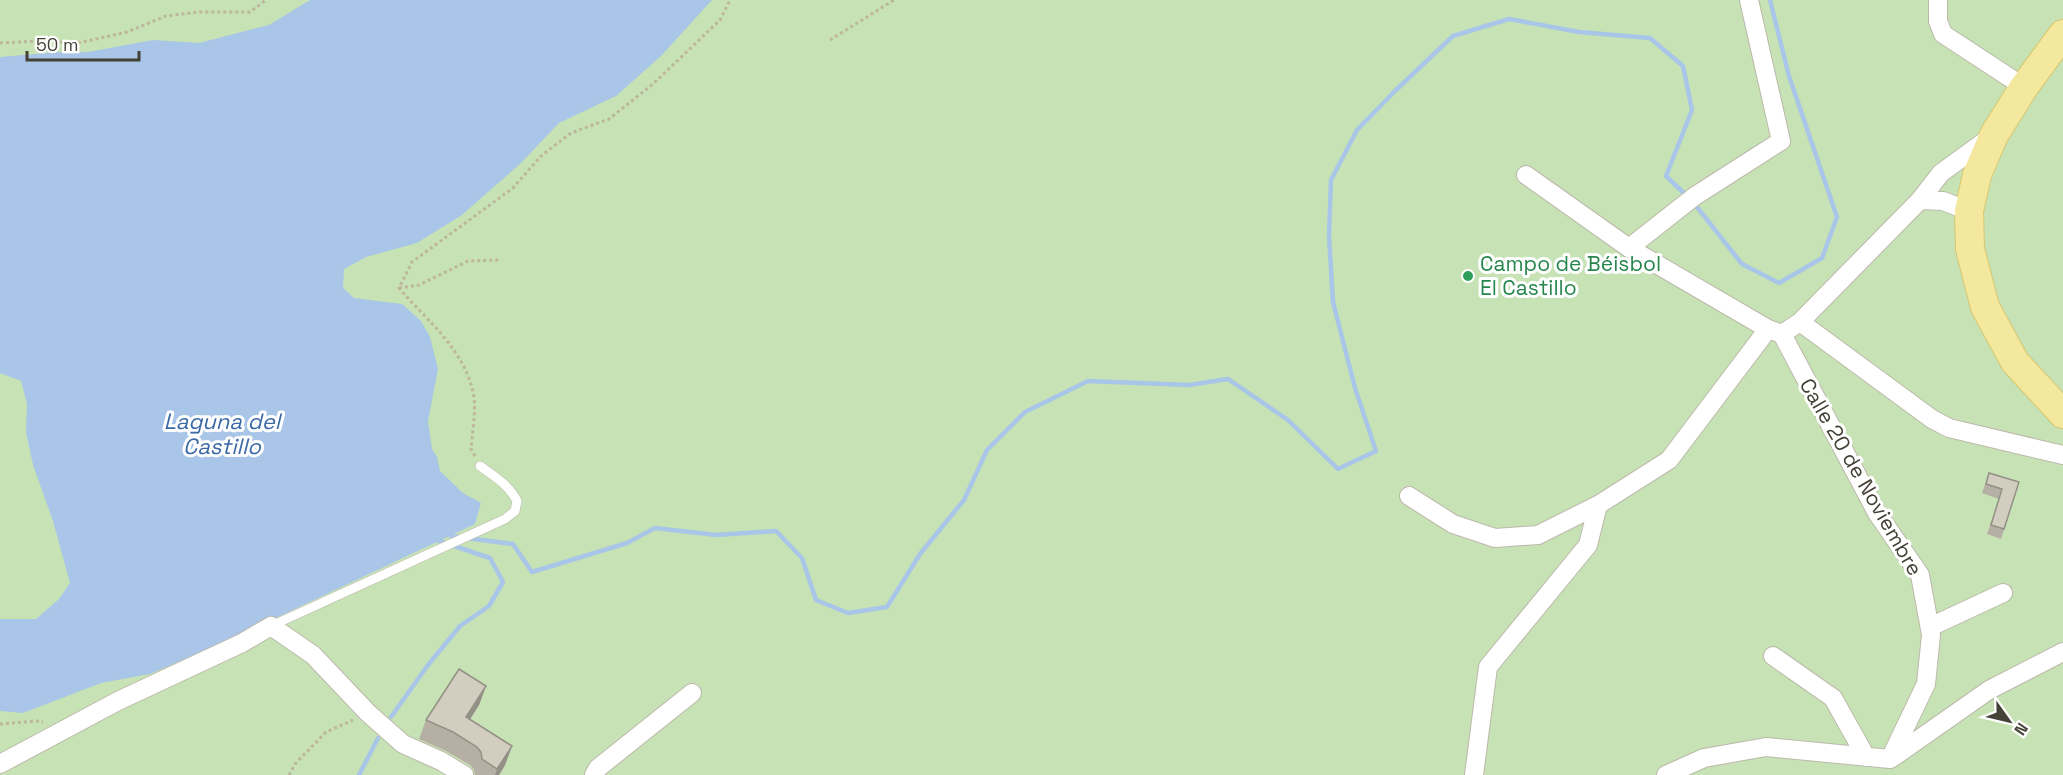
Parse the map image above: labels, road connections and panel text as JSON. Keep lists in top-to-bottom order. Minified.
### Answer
{"streets":{"street":["Calle 20 de Noviembre"]},"water":["Laguna del Castillo"],"places":["Campo de Béisbol El Castillo"],"scale_bar":"50 m","north":"bottom right"}
